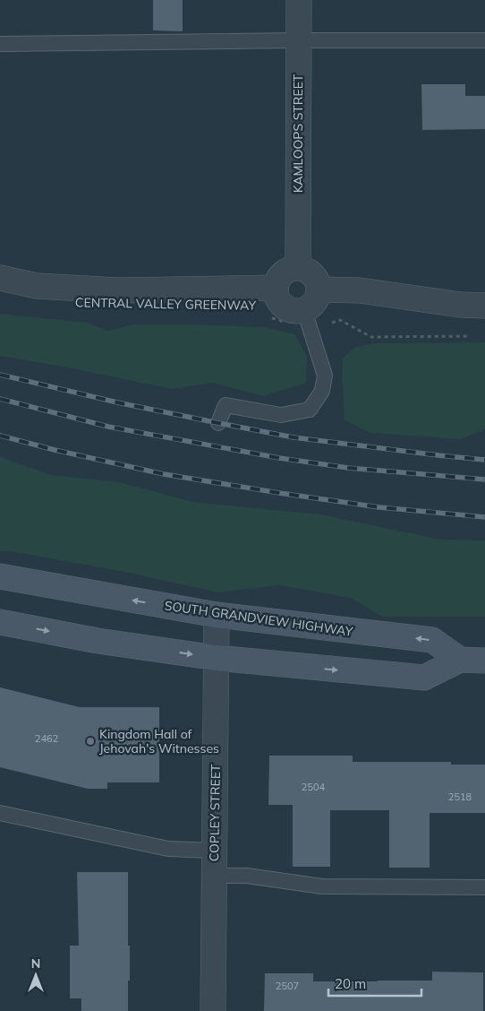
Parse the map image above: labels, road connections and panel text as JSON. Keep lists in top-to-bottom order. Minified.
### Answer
{"streets":{"main road":["SOUTH GRANDVIEW HIGHWAY"],"street":["KAMLOOPS STREET","COPLEY STREET"],"path":["CENTRAL VALLEY GREENWAY"]},"crossings":[["KAMLOOPS STREET","CENTRAL VALLEY GREENWAY"],["SOUTH GRANDVIEW HIGHWAY","COPLEY STREET"]],"places":["Kingdom Hall of Jehovah's Witnesses"],"house_numbers":["2462","2504","2518","2507"],"scale_bar":"20 m","north":"top"}
